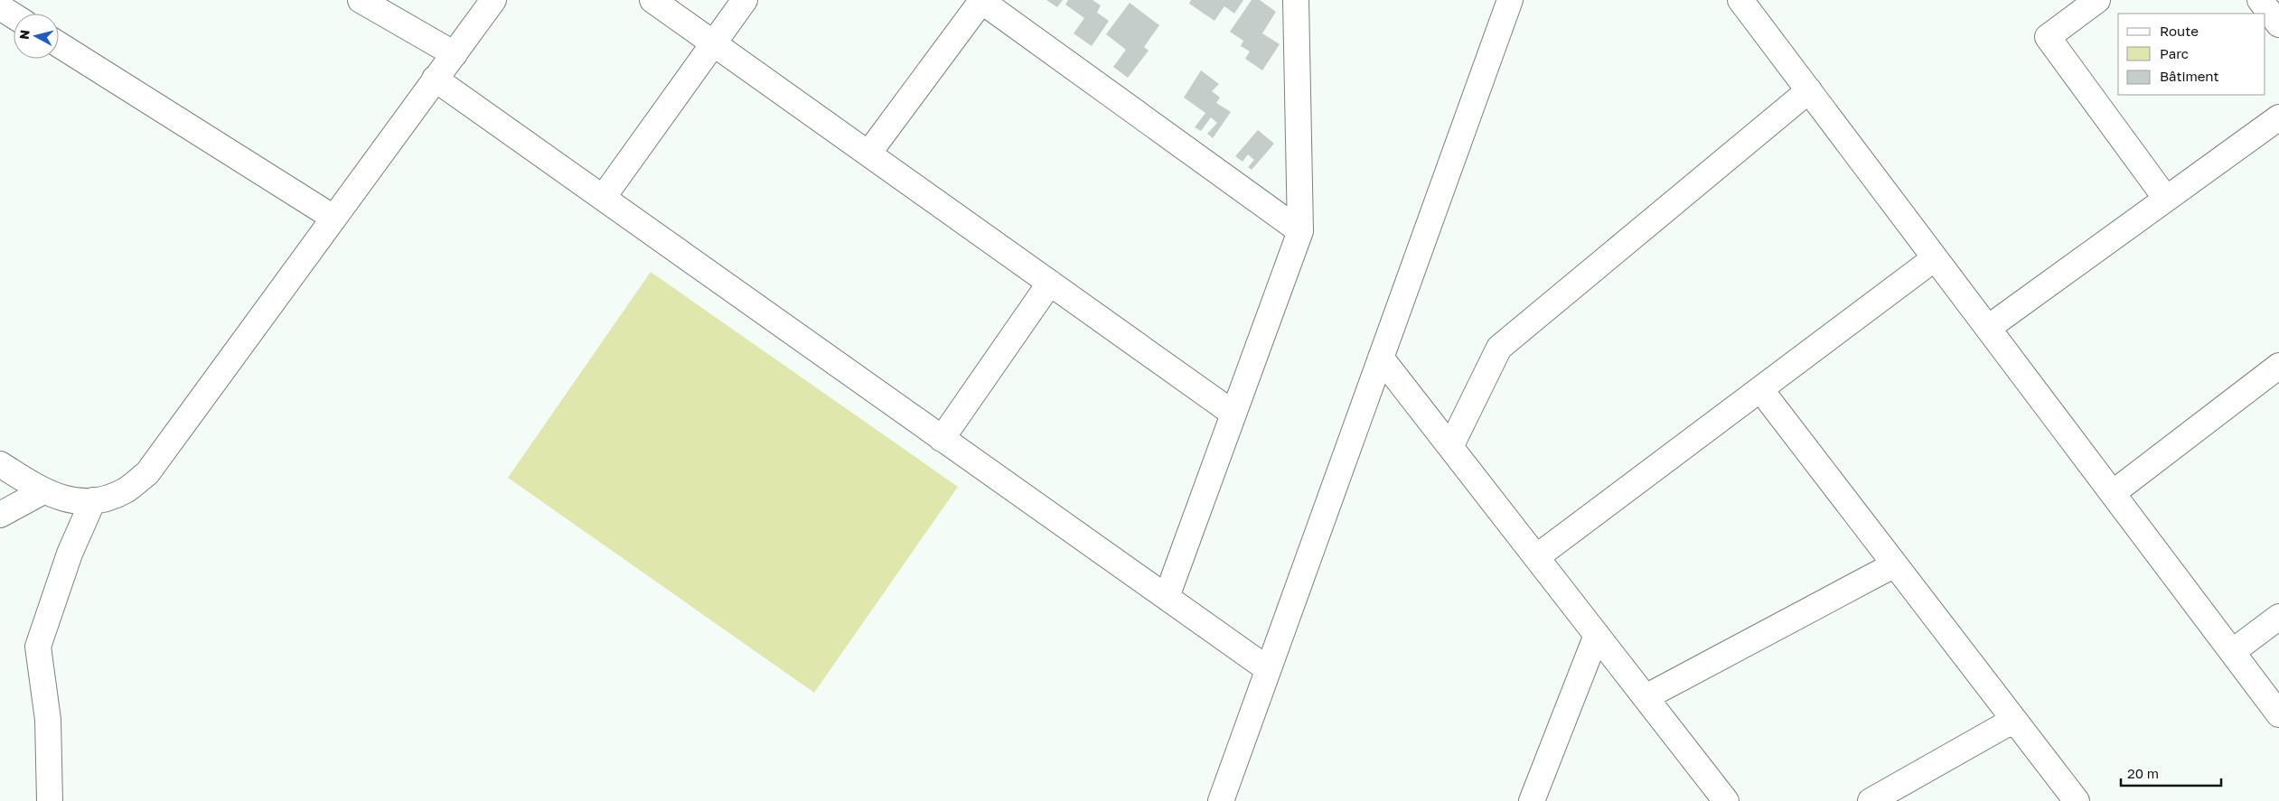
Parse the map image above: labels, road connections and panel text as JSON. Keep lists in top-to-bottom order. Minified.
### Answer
{"legend":["Route","Parc","Bâtiment"],"scale_bar":"20 m","north":"left"}
